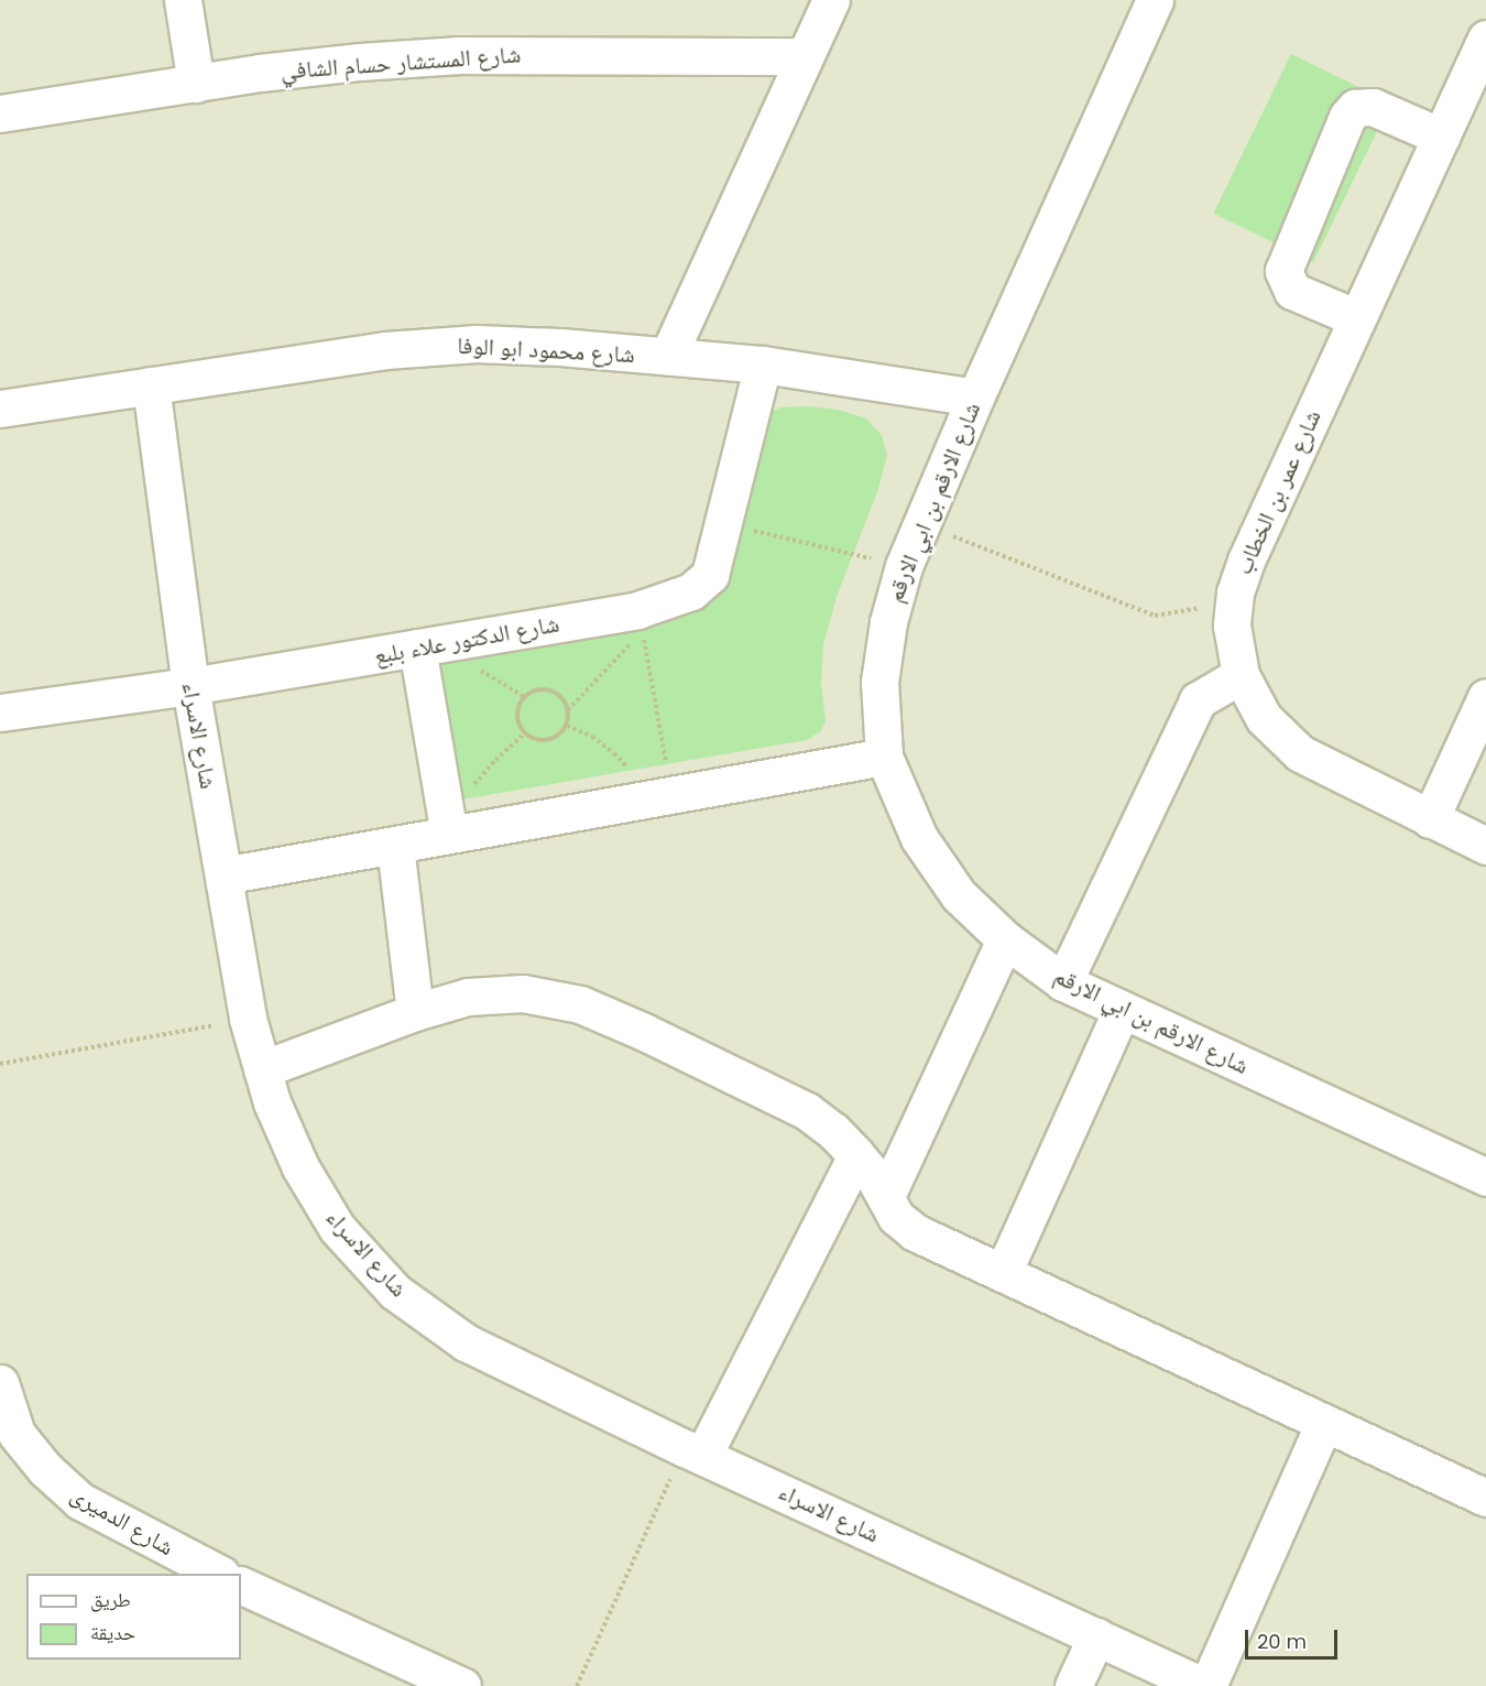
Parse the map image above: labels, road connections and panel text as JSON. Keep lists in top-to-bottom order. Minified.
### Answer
{"streets":{"street":["شارع المستشار حسام الشافي","شارع محمود ابو الوفا","شارع عمر بن الخطاب","شارع الارقم بن ابي الارقم","شارع الدكتور علاء بلبع","شارع الاسراء","شارع الدميرى"]},"crossings":[["شارع محمود ابو الوفا","شارع الارقم بن ابي الارقم"],["شارع محمود ابو الوفا","شارع الدكتور علاء بلبع"],["شارع محمود ابو الوفا","شارع الاسراء"],["شارع الدكتور علاء بلبع","شارع الاسراء"]],"legend":["طريق","حديقة"],"scale_bar":"20 m"}
